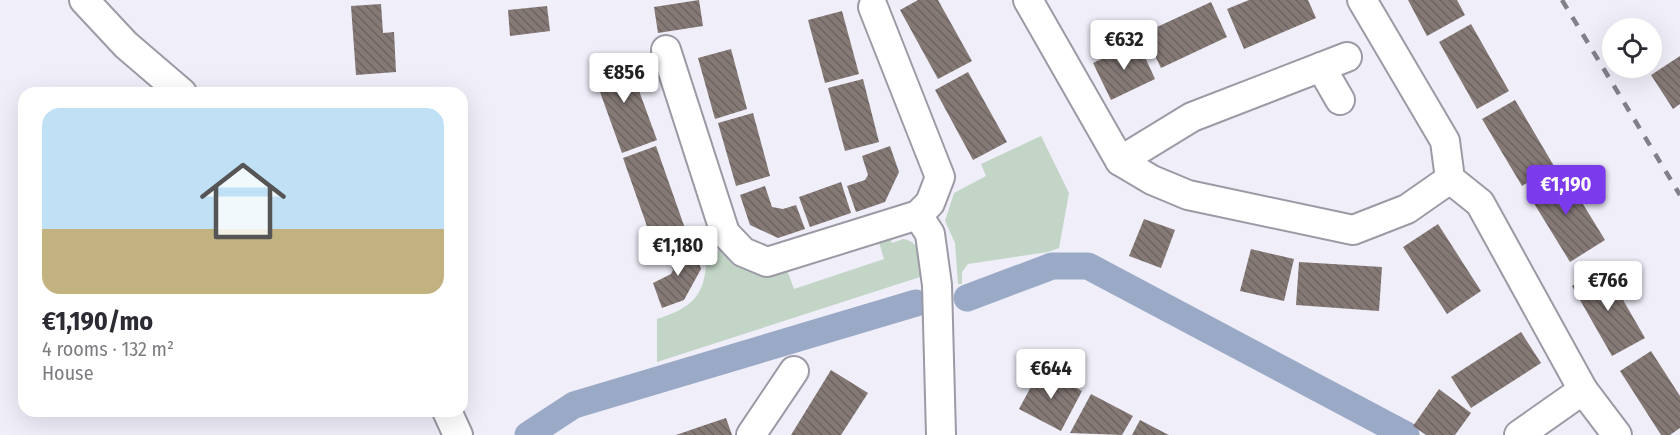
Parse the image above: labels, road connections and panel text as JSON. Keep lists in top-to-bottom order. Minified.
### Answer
{"page":{"price":["€632","€856","€1,190","€1,180","€766","€644"],"list":[{"name":"€1,190/mo","note":"4 rooms · 132 m² · House"}]}}
